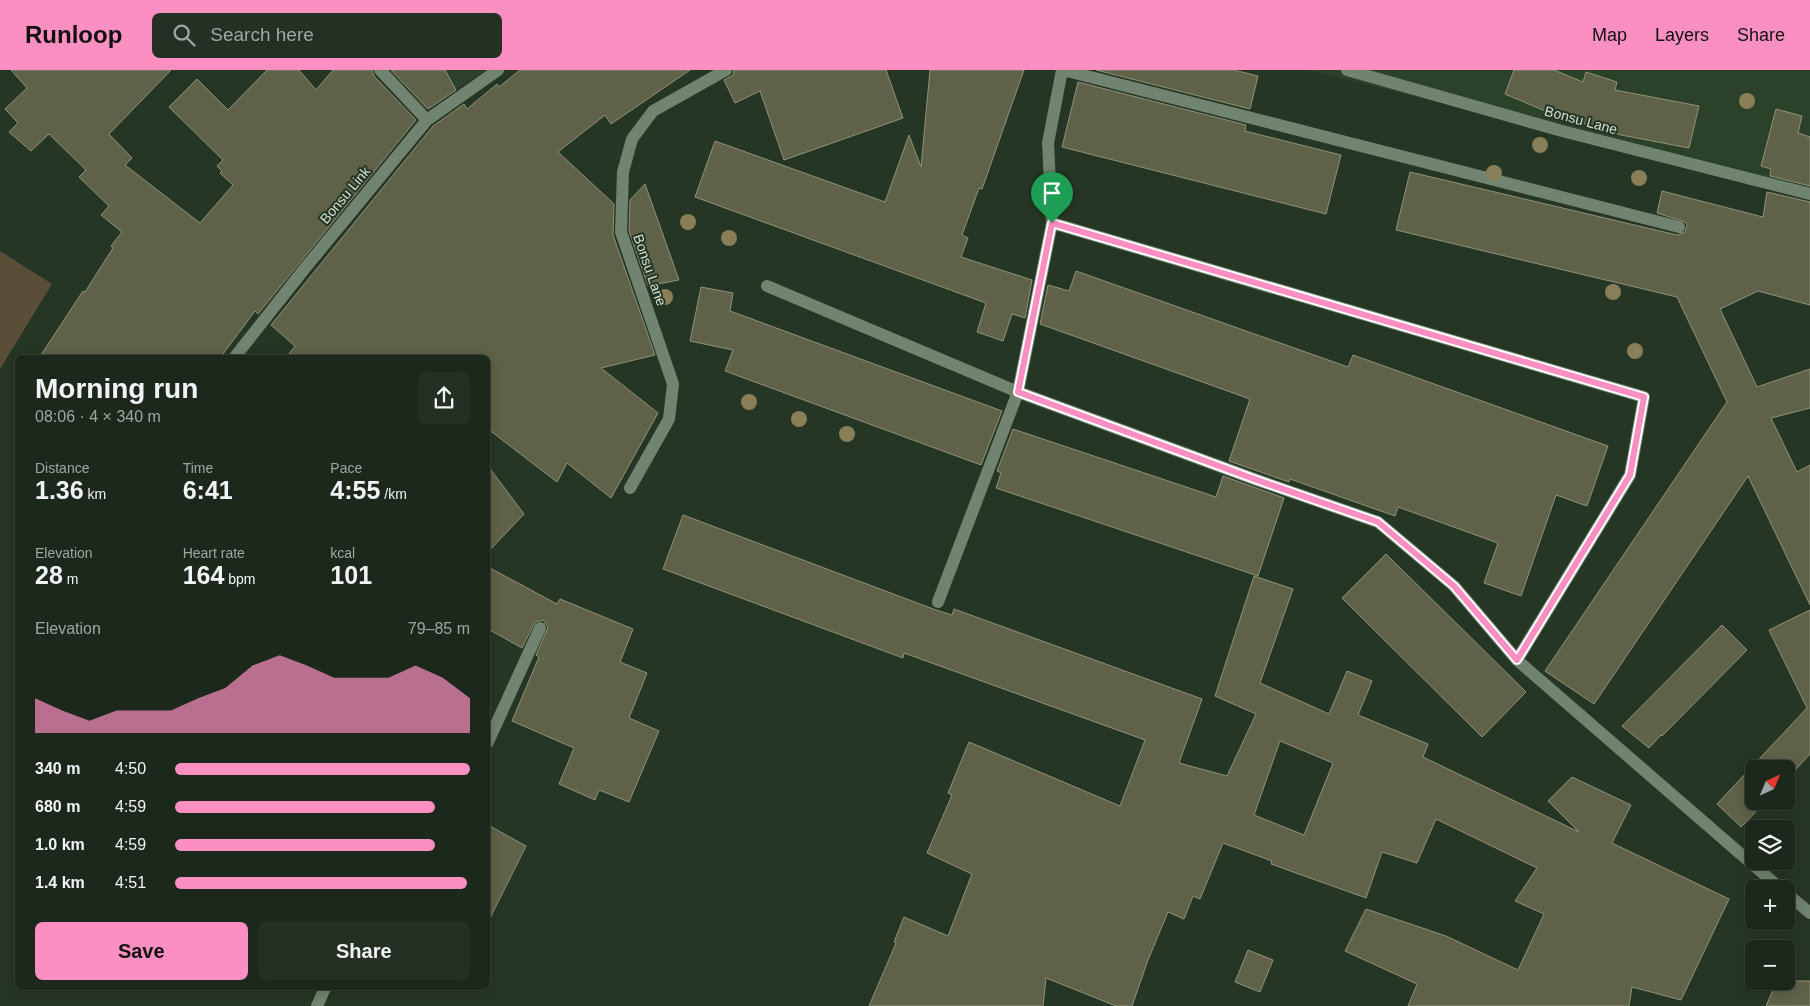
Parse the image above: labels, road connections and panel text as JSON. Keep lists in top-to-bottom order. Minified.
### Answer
{"streets":{"street":["Bonsu Lane","Bonsu Link"]},"north":"top right","page":{"header":"Runloop","search":"Search here","nav":["Map","Layers","Share"],"heading":["Morning run","08:06 · 4 × 340 m"],"stats":[["Distance","1.36 km"],["Time","6:41"],["Pace","4:55 /km"],["Elevation","28 m"],["Heart rate","164 bpm"],["kcal","101"]],"chart":["Elevation","79–85 m"],"list":[{"name":"340 m","note":"4:50"},{"name":"680 m","note":"4:59"},{"name":"1.0 km","note":"4:59"},{"name":"1.4 km","note":"4:51"}],"map_buttons":["+","−"],"buttons":["Save","Share"]}}
